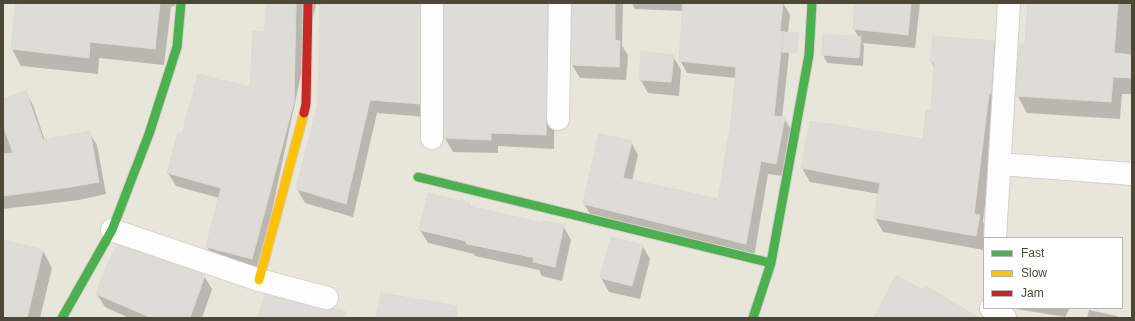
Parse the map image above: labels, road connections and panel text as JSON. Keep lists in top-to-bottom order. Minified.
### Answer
{"legend":["Fast","Slow","Jam"]}
